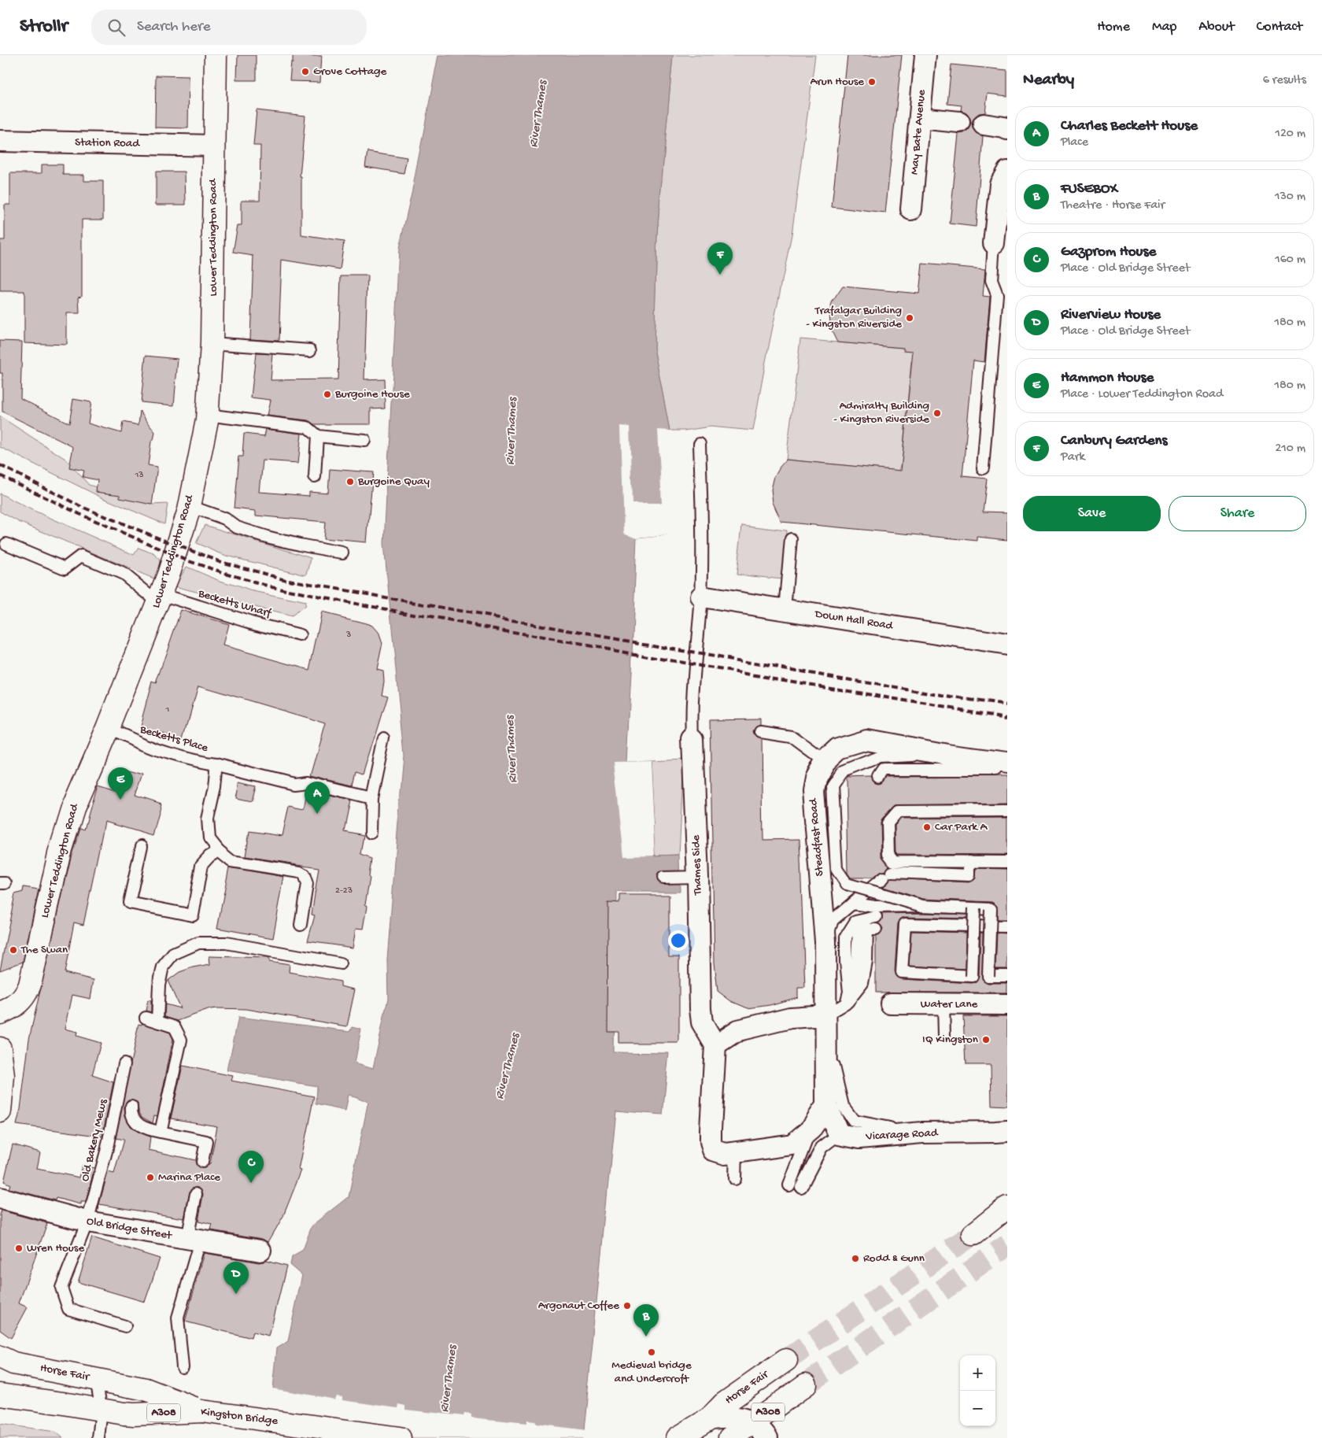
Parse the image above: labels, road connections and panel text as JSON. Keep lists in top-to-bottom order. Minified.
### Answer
{"streets":{"street":["May Bate Avenue","Station Road","Lower Teddington Road","Down Hall Road","Steadfast Road","Thames Side","Water Lane","Vicarage Road","Old Bridge Street","Horse Fair","A308","Kingston Bridge"],"lane":["Becketts Wharf","Becketts Place","Old Bakery Mews"]},"crossings":[["Station Road","Lower Teddington Road"],["Lower Teddington Road","Becketts Wharf"],["Lower Teddington Road","Becketts Place"],["Down Hall Road","Thames Side"],["Steadfast Road","Thames Side"],["Old Bakery Mews","Old Bridge Street"],["Horse Fair","A308"],["Horse Fair","Kingston Bridge"],["A308","Kingston Bridge"]],"water":["River Thames"],"places":["Grove Cottage","Arun House","Trafalgar Building - Kingston Riverside","Burgoine House","Admiralty Building - Kingston Riverside","Burgoine Quay","Car Park A","The Swan","IQ Kingston","Marina Place","Wren House","Rodd & Gunn","Argonaut Coffee","Medieval bridge and Undercroft"],"house_numbers":["13","3","1","2-23"],"page":{"header":"Strollr","search":"Search here","nav":["Home","Map","About","Contact"],"heading":["Nearby","6 results"],"list":[{"mark":"A","name":"Charles Beckett House","note":"Place","value":"120 m"},{"mark":"B","name":"FUSEBOX","note":"Theatre · Horse Fair","value":"130 m"},{"mark":"C","name":"Gazprom House","note":"Place · Old Bridge Street","value":"160 m"},{"mark":"D","name":"Riverview House","note":"Place · Old Bridge Street","value":"180 m"},{"mark":"E","name":"Hammon House","note":"Place · Lower Teddington Road","value":"180 m"},{"mark":"F","name":"Canbury Gardens","note":"Park","value":"210 m"}],"pins":["F","E","A","C","D","B"],"buttons":["Save","Share"],"map_buttons":["+","−"]}}
